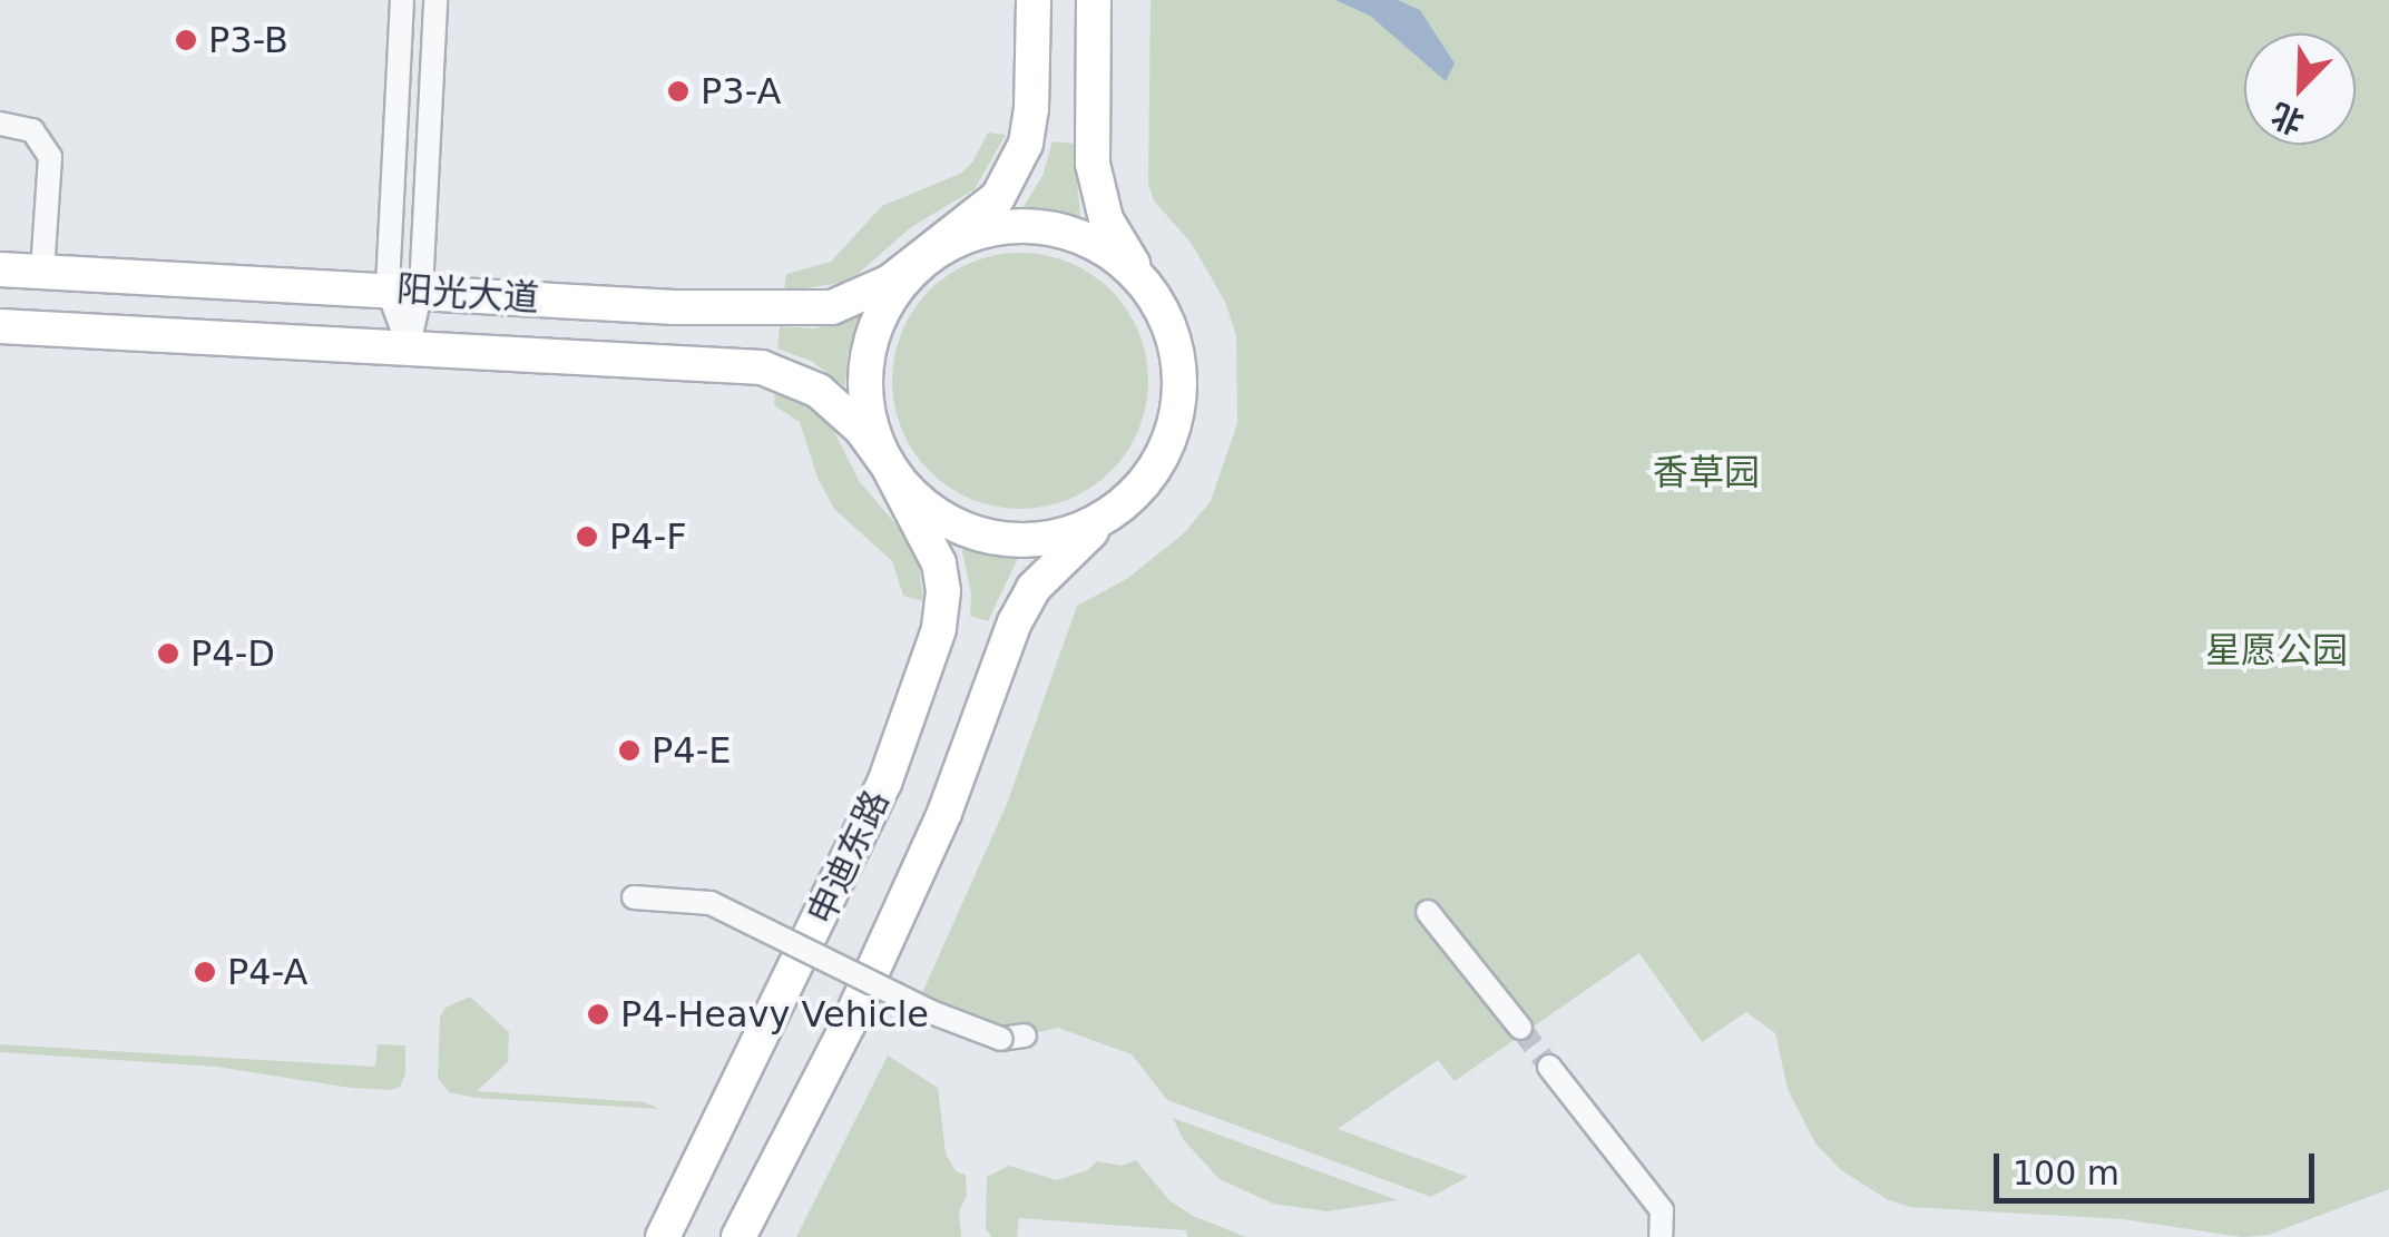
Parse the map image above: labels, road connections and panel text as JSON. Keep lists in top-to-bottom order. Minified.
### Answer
{"streets":{"street":["阳光大道","申迪东路"]},"crossings":[["阳光大道","申迪东路"]],"parks":["香草园","星愿公园"],"places":["P3-B","P3-A","P4-F","P4-D","P4-E","P4-A","P4-Heavy Vehicle"],"scale_bar":"100 m","north":"bottom left"}
